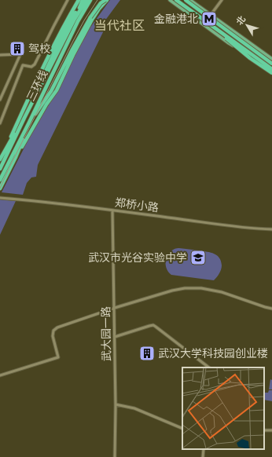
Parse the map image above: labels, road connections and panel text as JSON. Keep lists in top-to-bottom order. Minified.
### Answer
{"streets":{"highway":["三环线"],"street":["郑桥小路","武大园一路"]},"crossings":[["郑桥小路","武大园一路"]],"districts":["当代社区"],"places":{"metro station":["金融港北"],"building":["驾校","武汉大学科技园创业楼"],"school or university":["武汉市光谷实验中学"]},"north":"top left"}
